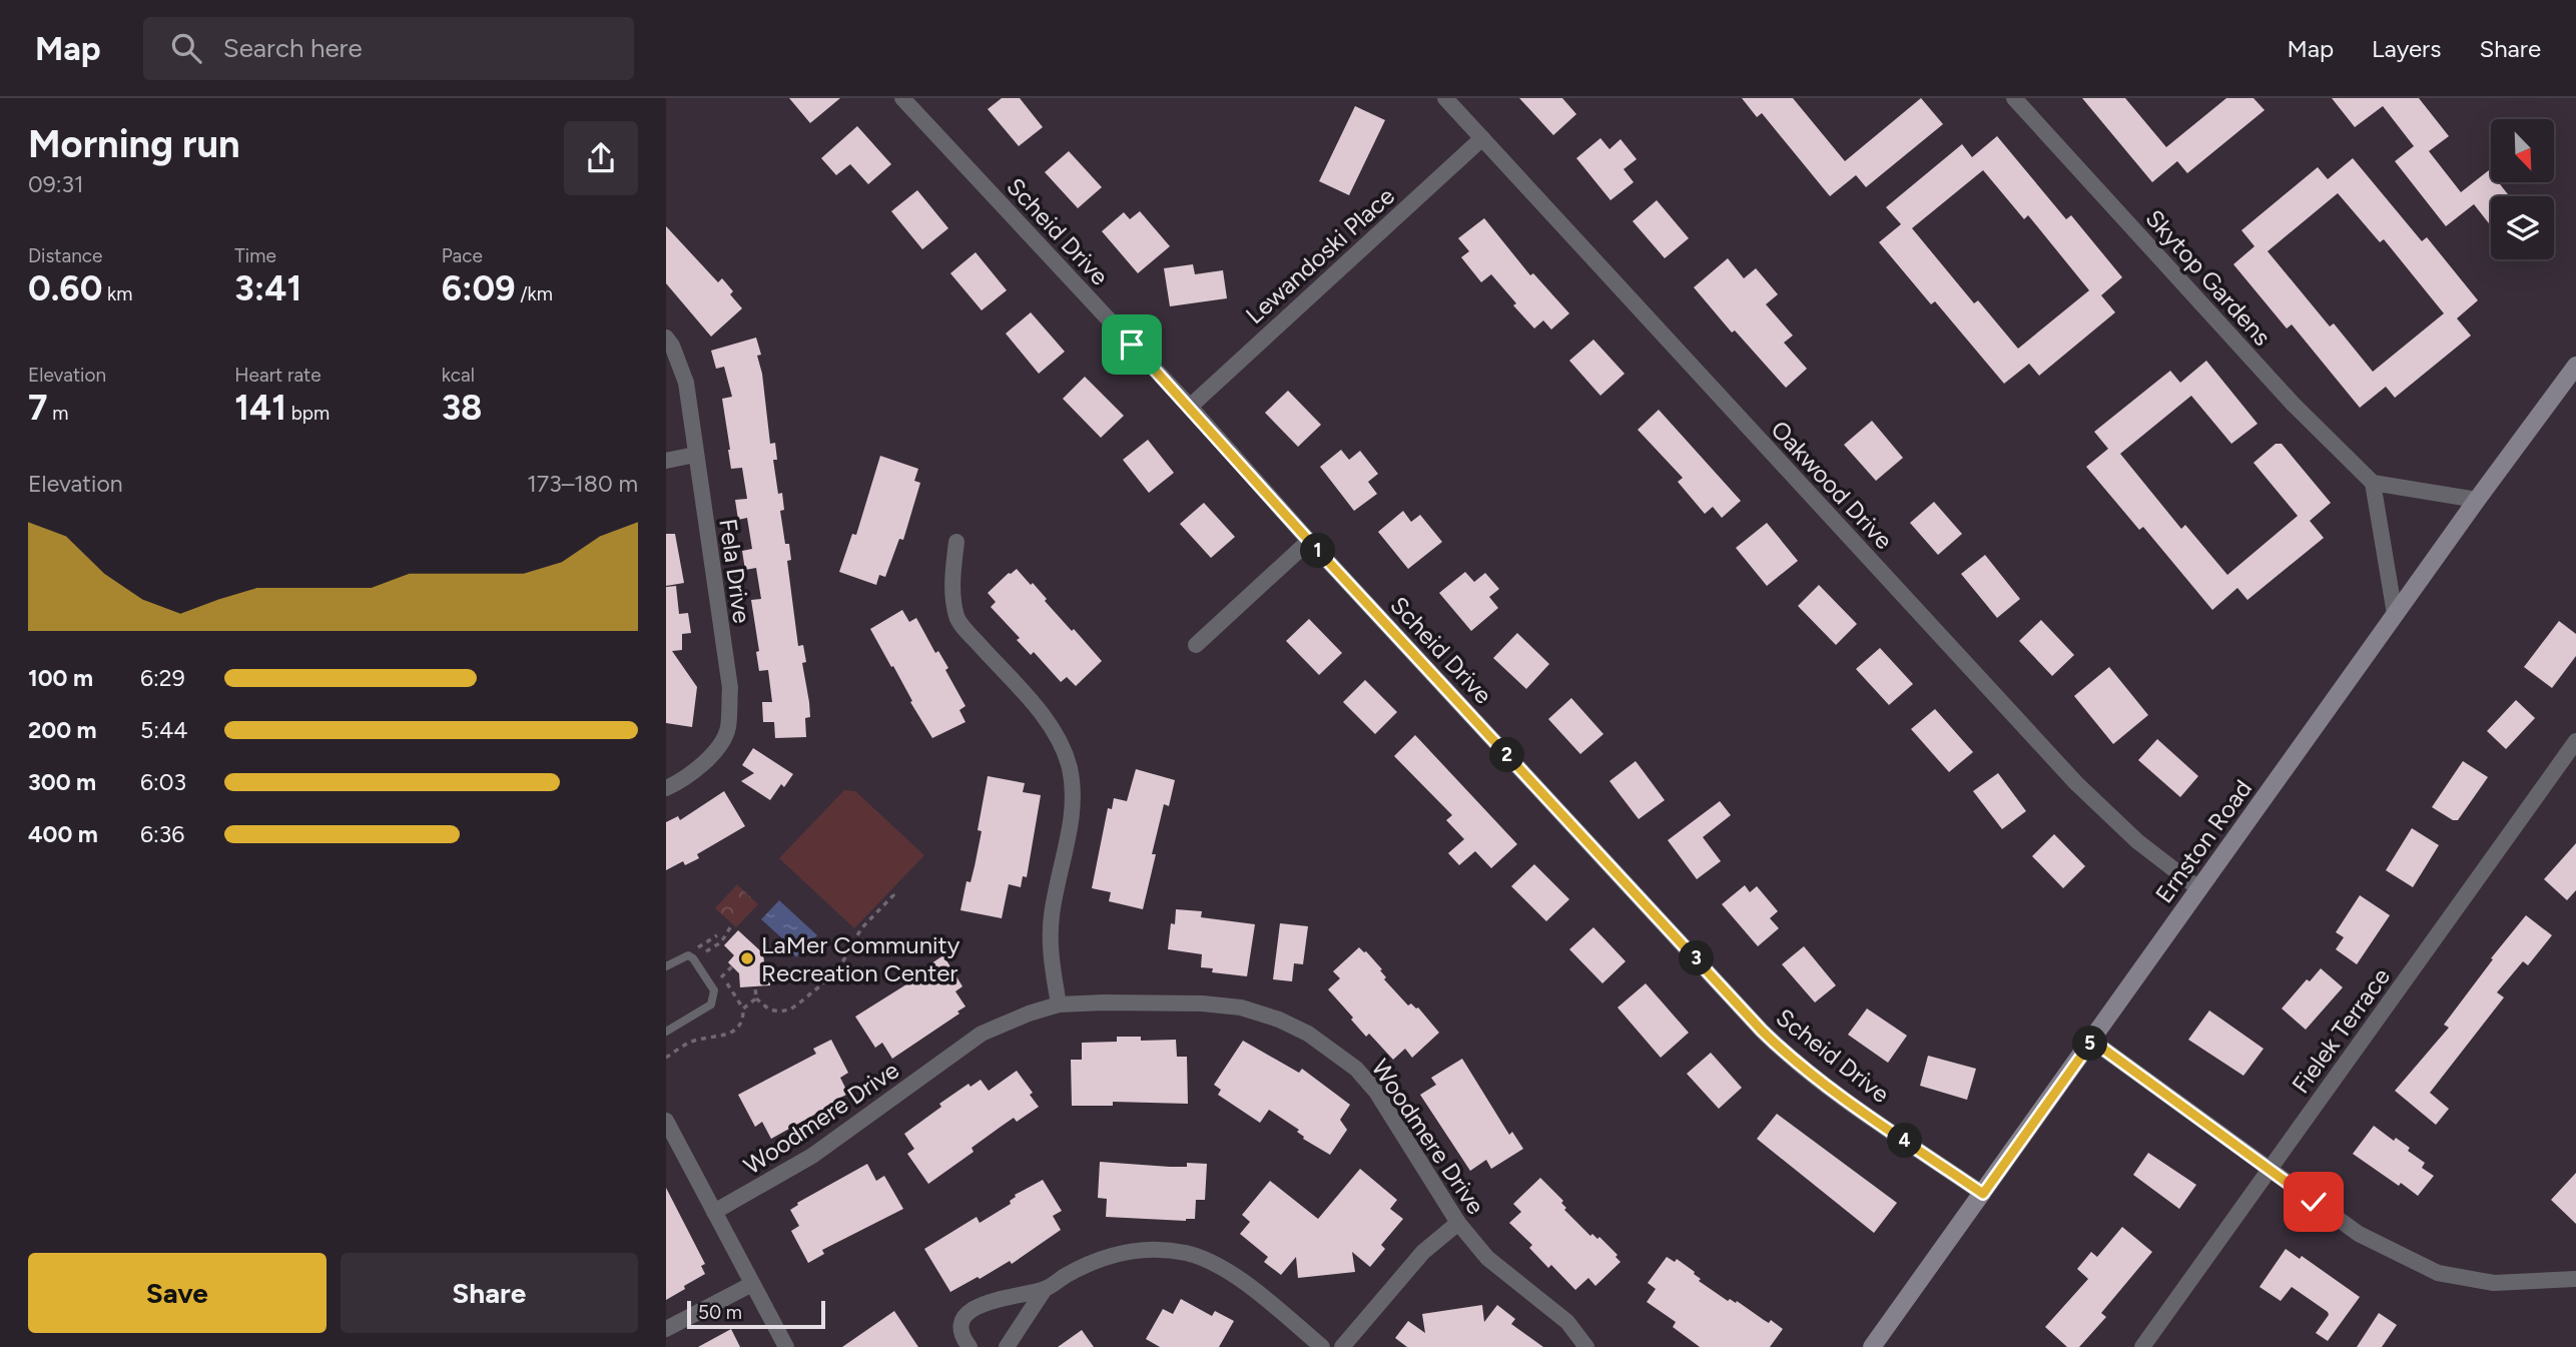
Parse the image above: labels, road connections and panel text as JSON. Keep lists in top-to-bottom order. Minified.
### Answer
{"streets":{"street":["Scheid Drive","Lewandoski Place","Skytop Gardens","Oakwood Drive","Fela Drive","Ernston Road","Fielek Terrace","Woodmere Drive"]},"crossings":[["Scheid Drive","Lewandoski Place"],["Scheid Drive","Ernston Road"],["Lewandoski Place","Oakwood Drive"],["Oakwood Drive","Ernston Road"]],"places":["LaMer Community Recreation Center"],"scale_bar":"50 m","north":"bottom right","page":{"header":"Map","search":"Search here","nav":["Map","Layers","Share"],"heading":["Morning run","09:31"],"stats":[["Distance","0.60 km"],["Time","3:41"],["Pace","6:09 /km"],["Elevation","7 m"],["Heart rate","141 bpm"],["kcal","38"]],"chart":["Elevation","173–180 m"],"pins":["1","2","3","5","4"],"list":[{"name":"100 m","note":"6:29"},{"name":"200 m","note":"5:44"},{"name":"300 m","note":"6:03"},{"name":"400 m","note":"6:36"}],"buttons":["Save","Share"],"scale":"50 m"}}
